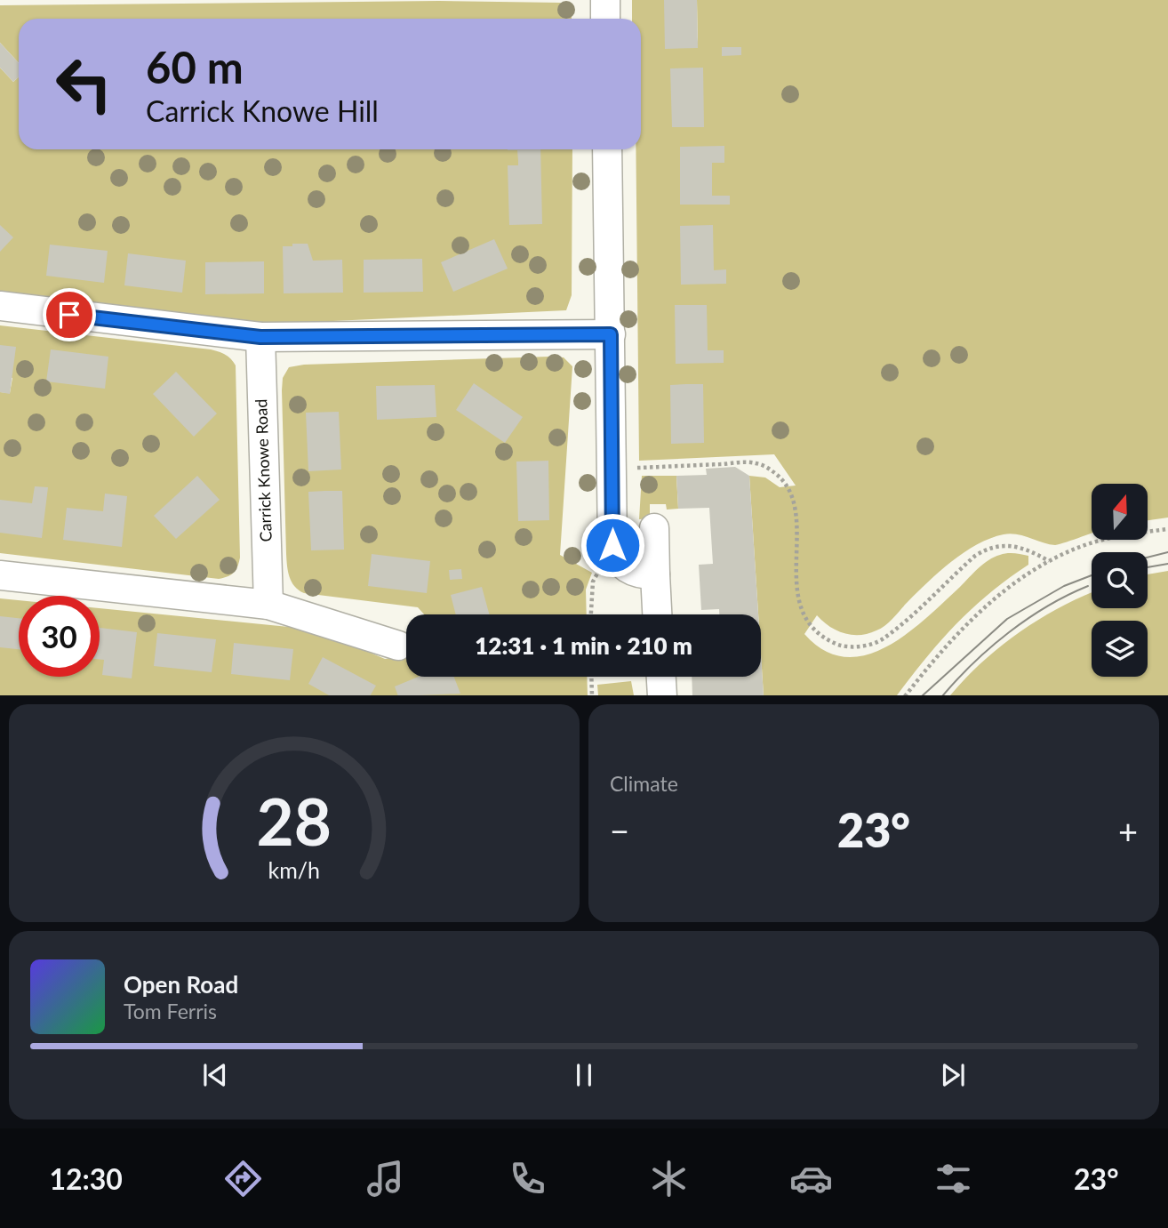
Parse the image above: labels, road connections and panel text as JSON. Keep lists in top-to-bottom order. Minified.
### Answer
{"streets":{"street":["Carrick Knowe Road"]},"north":"top","page":{"turn":["60 m","Carrick Knowe Hill"],"limit":"30","trip":"12:31 · 1 min · 210 m","tile":"Climate","heat":["−","23°","+"],"song":["Open Road","Tom Ferris"],"tabs":["12:30","23°"],"gauge":["28","km/h"]}}
